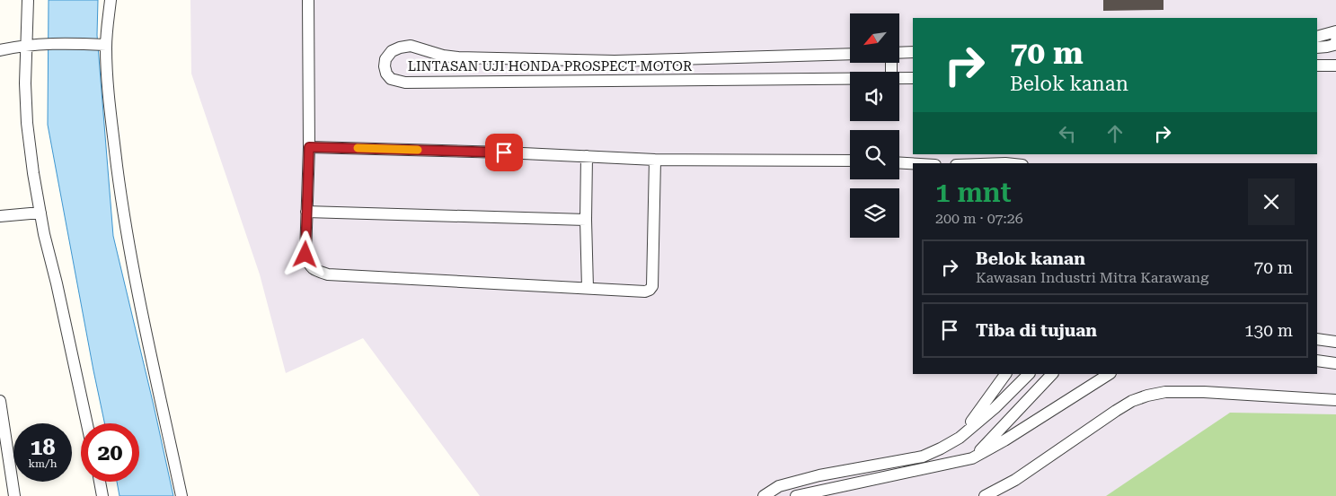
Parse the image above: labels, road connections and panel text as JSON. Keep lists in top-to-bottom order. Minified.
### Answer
{"streets":{"street":["LINTASAN UJI HONDA PROSPECT MOTOR"]},"north":"bottom left","page":{"turn":["70 m","Belok kanan"],"heading":["1 mnt","200 m · 07:26"],"list":[{"name":"Belok kanan","note":"Kawasan Industri Mitra Karawang","value":"70 m"},{"name":"Tiba di tujuan","value":"130 m"}],"speed":"18 km/h","limit":"20"}}
